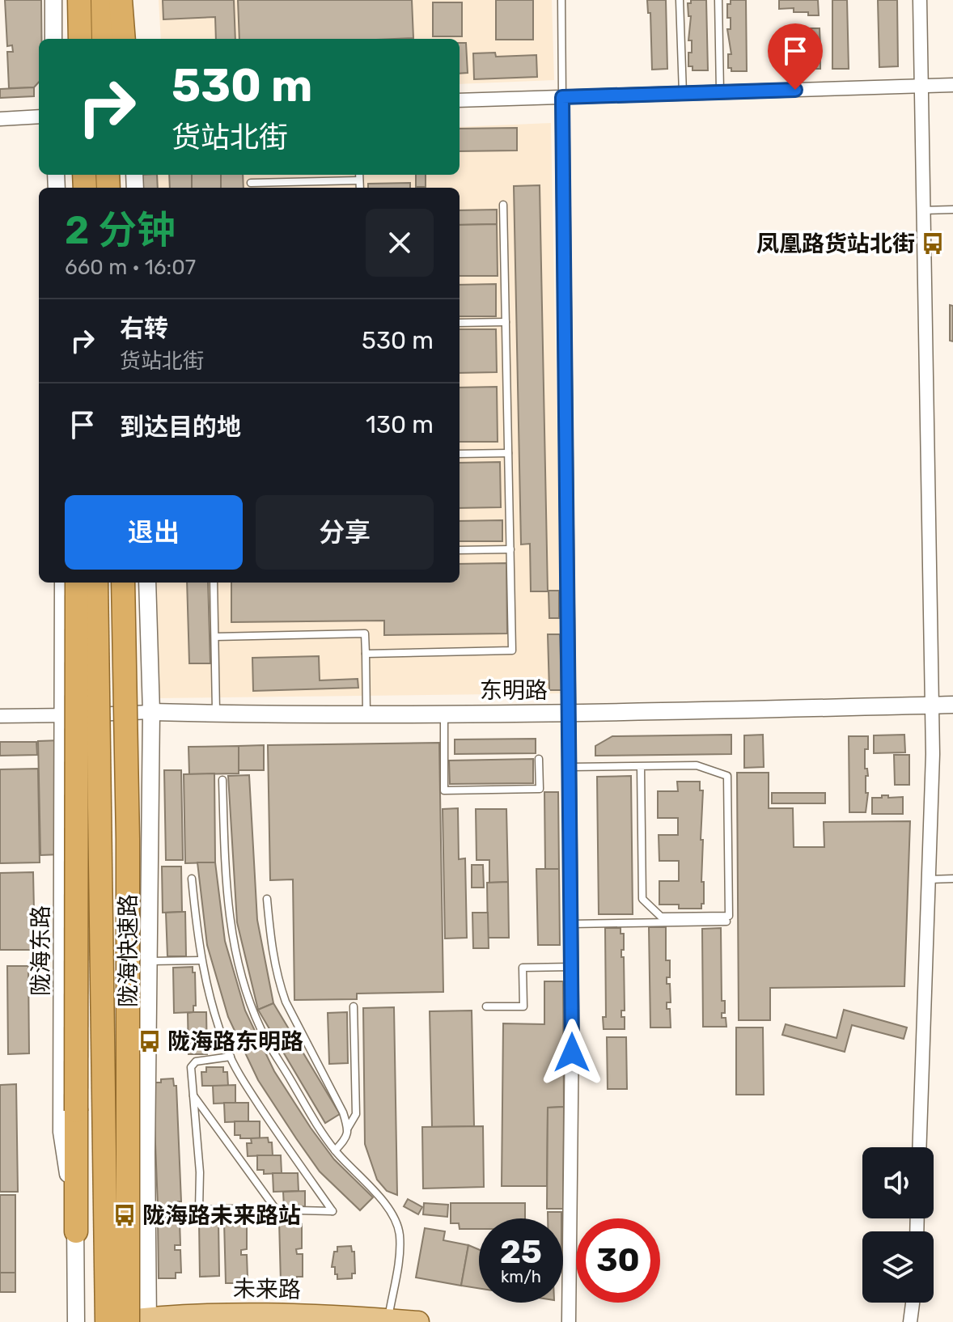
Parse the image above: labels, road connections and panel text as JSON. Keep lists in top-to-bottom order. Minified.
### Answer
{"streets":{"highway":["陇海快速路"],"main road":["未来路"],"street":["东明路","陇海东路"]},"crossings":[["陇海快速路","未来路"]],"places":{"bus stop":["凤凰路货站北街","陇海路东明路","陇海路未来路站"]},"page":{"turn":["530 m","货站北街"],"heading":["2 分钟","660 m · 16:07"],"list":[{"name":"右转","note":"货站北街","value":"530 m"},{"name":"到达目的地","value":"130 m"}],"buttons":["退出","分享"],"speed":"25 km/h","limit":"30"}}
